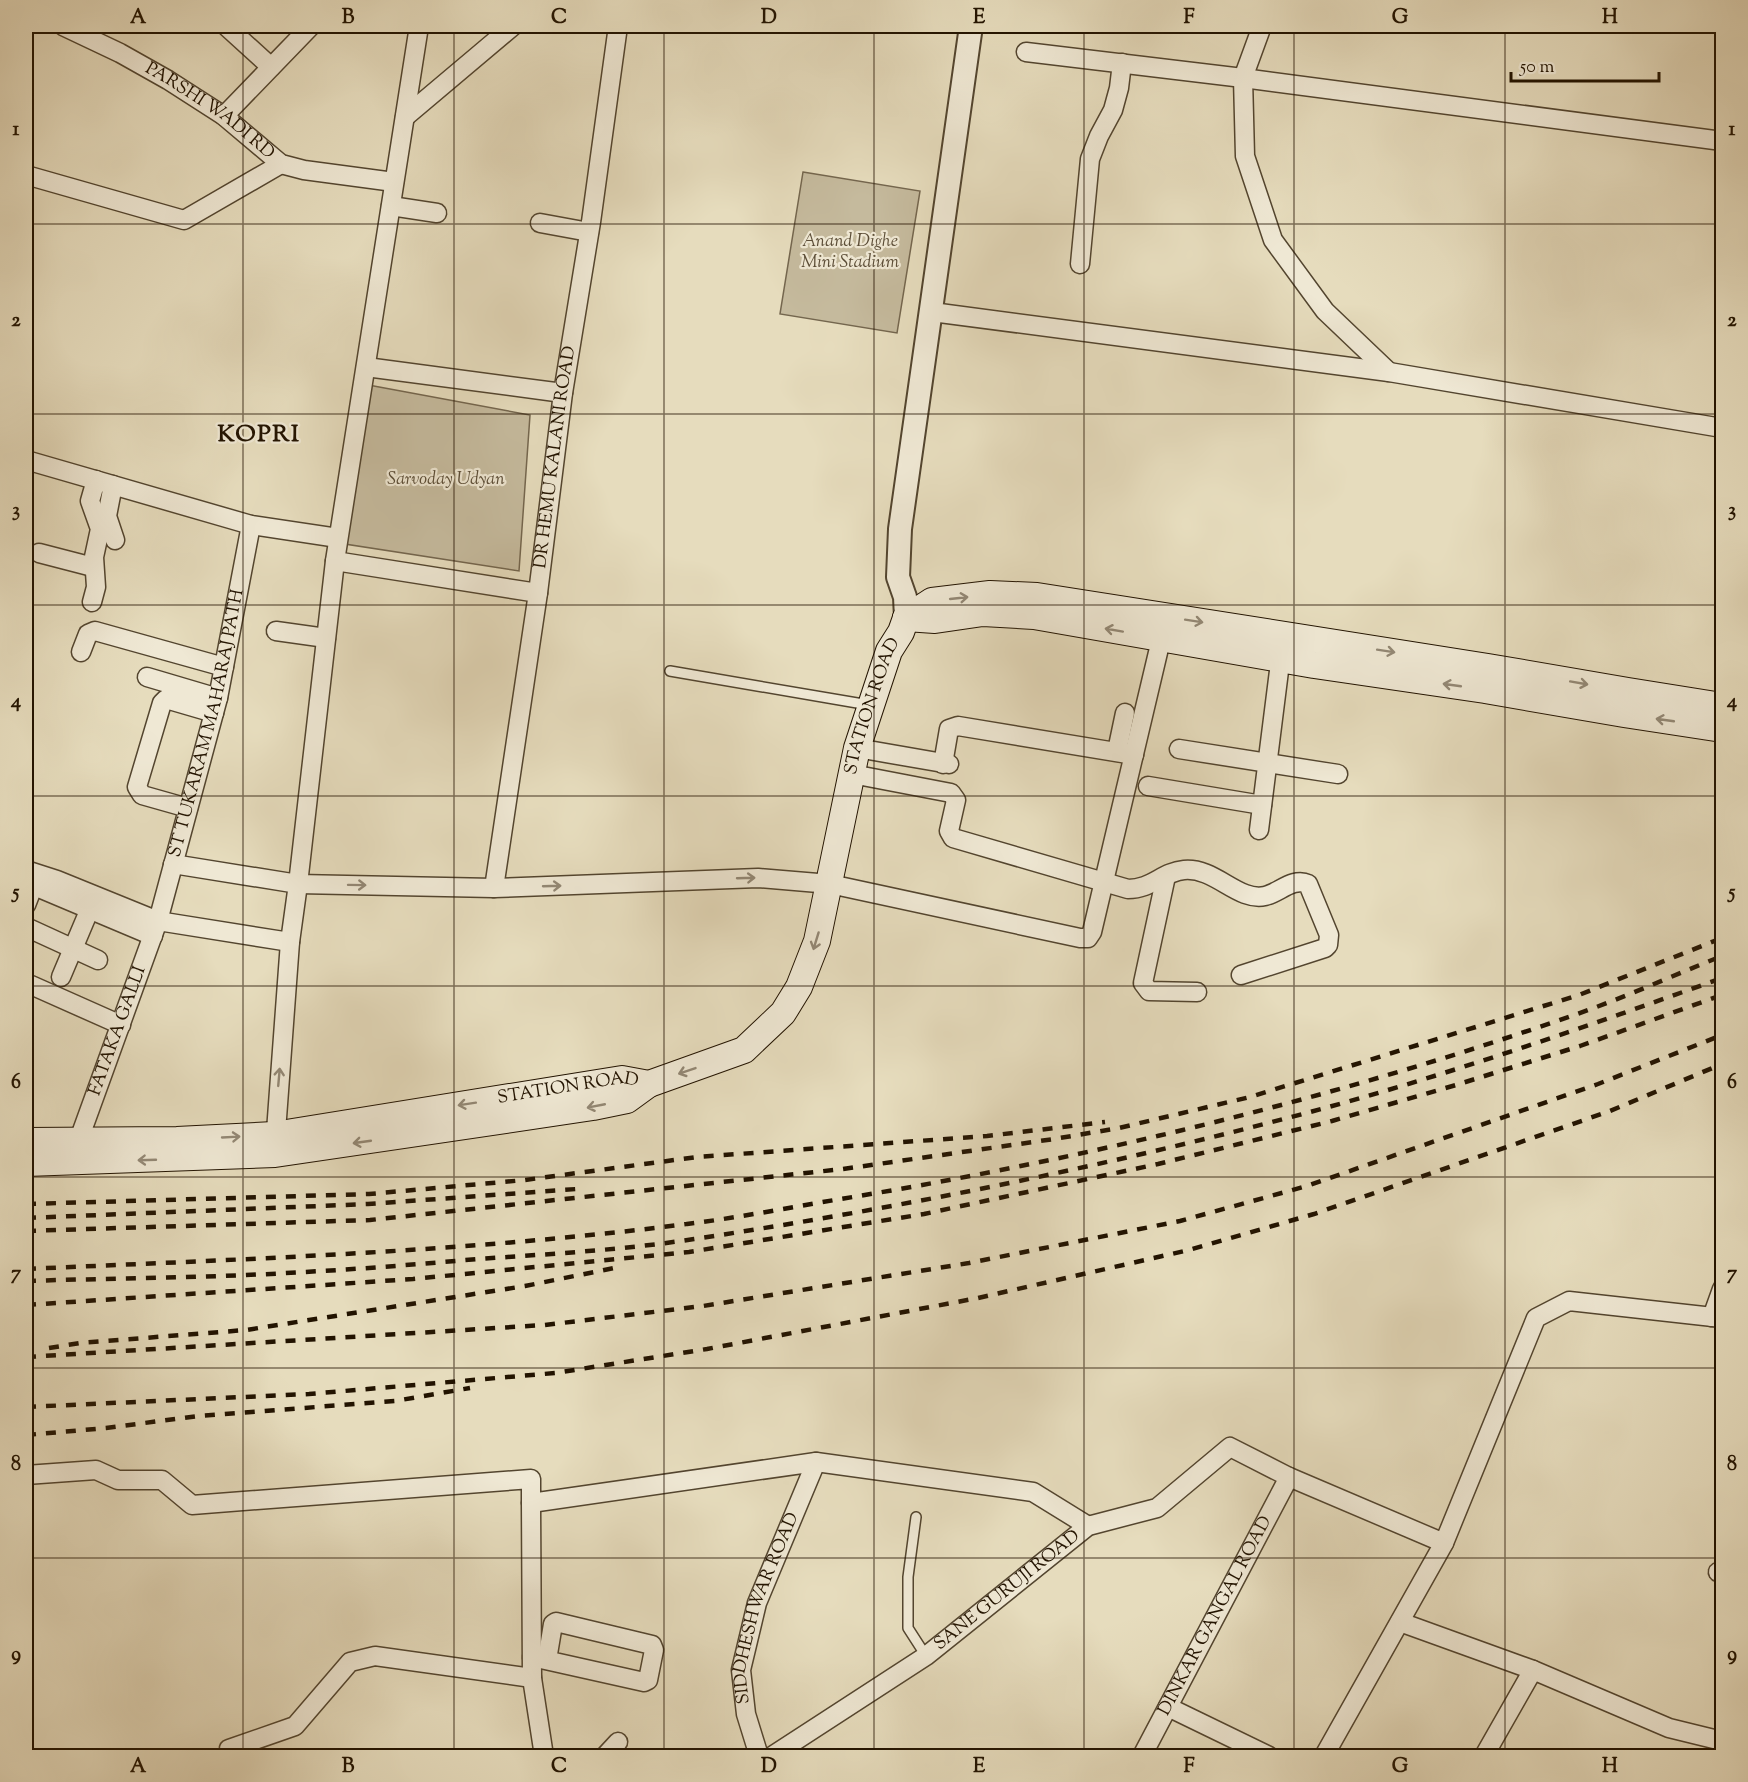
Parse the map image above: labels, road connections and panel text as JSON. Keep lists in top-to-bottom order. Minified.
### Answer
{"streets":{"main road":["STATION ROAD"],"street":["PARSHI WADI RD","DR HEMU KALANI ROAD","ST TUKARAM MAHARAJ PATH","FATAKA GALLI","SANE GURUJI ROAD","SIDDHESHWAR ROAD","DINKAR GANGAL ROAD"]},"crossings":[["STATION ROAD","FATAKA GALLI"],["ST TUKARAM MAHARAJ PATH","FATAKA GALLI"],["SANE GURUJI ROAD","DINKAR GANGAL ROAD"]],"one_way":["STATION ROAD"],"districts":["KOPRI"],"parks":["Anand Dighe Mini Stadium","Sarvoday Udyan"],"scale_bar":"50 m","grid":{"columns":["A","B","C","D","E","F","G","H"],"rows":["1","2","3","4","5","6","7","8","9"]}}
